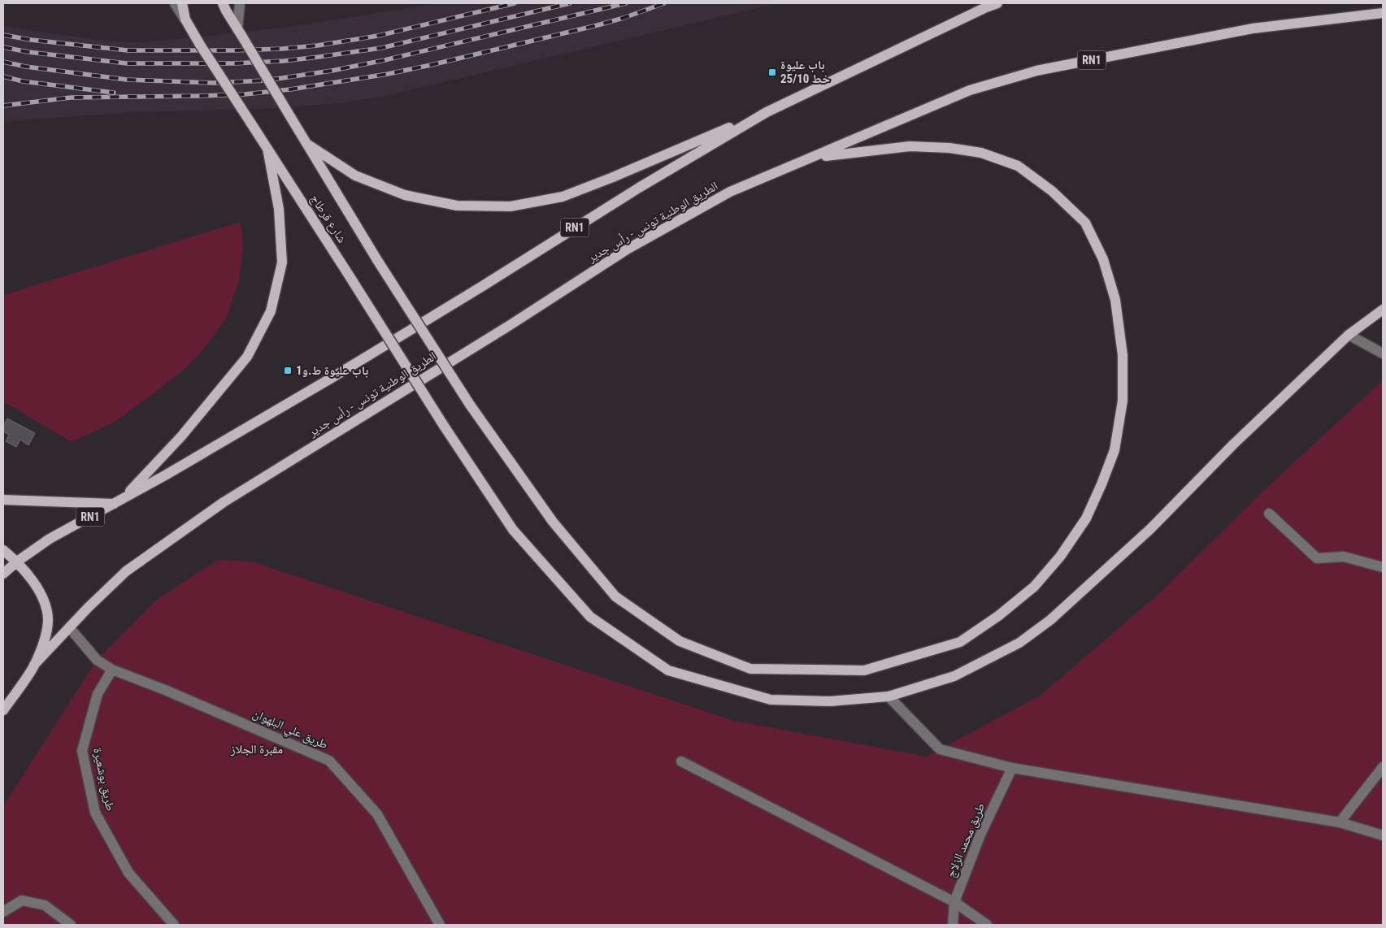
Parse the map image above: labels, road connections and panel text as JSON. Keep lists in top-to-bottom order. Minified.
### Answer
{"streets":{"main road":["RN1","شارع قرطاج","الطريق الوطنية تونس - رأس جدير"],"street":["طريق علي البلهوان","طريق بوشعيرة","طريق محمد الزلاج"]},"crossings":[["الطريق الوطنية تونس - رأس جدير","طريق علي البلهوان"],["طريق علي البلهوان","طريق بوشعيرة"]],"parks":["مقبرة الجلاز"],"places":{"transit":["باب عليوة خط 25/10","باب عليوة ط.و1"]}}
